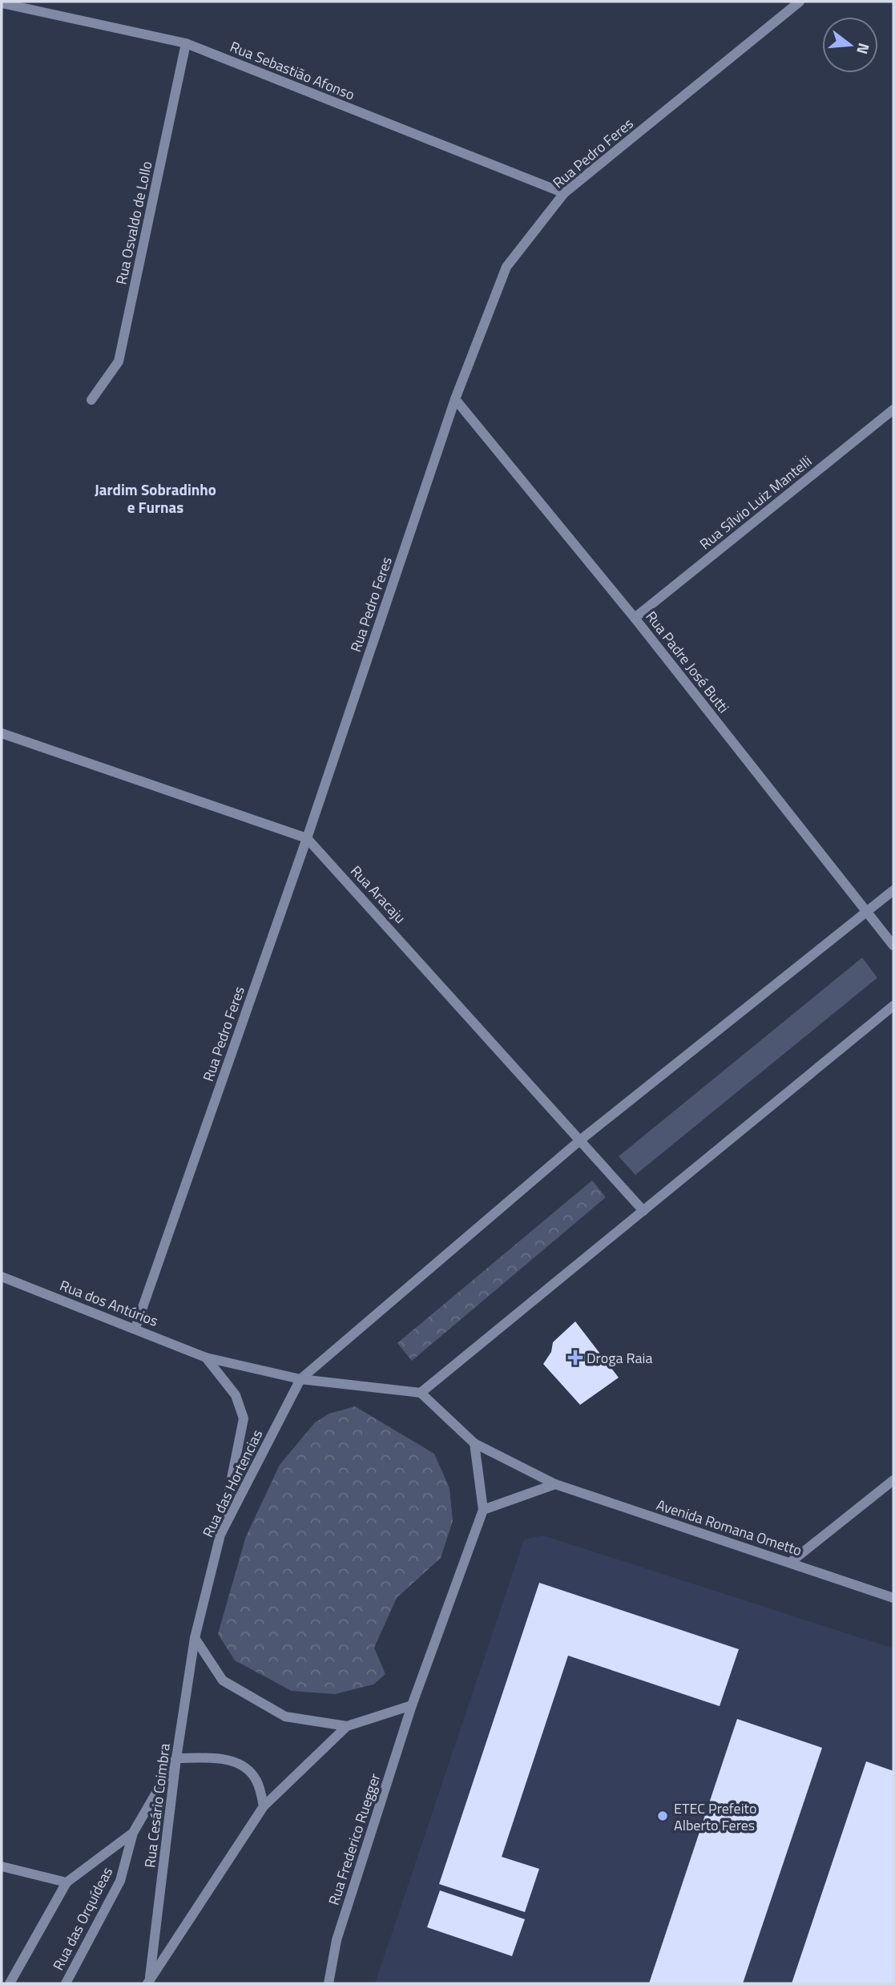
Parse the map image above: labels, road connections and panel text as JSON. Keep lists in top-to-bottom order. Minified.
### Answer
{"streets":{"street":["Rua Sebastião Afonso","Rua Pedro Feres","Rua Osvaldo de Lollo","Rua Sílvio Luiz Mantelli","Rua Padre José Butti","Rua Aracaju","Rua dos Antúrios","Rua das Hortencias","Avenida Romana Ometto","Rua Cesário Coimbra","Rua Frederico Ruegger","Rua das Orquídeas"]},"crossings":[["Rua Sebastião Afonso","Rua Pedro Feres"],["Rua Sebastião Afonso","Rua Osvaldo de Lollo"],["Rua Pedro Feres","Rua Padre José Butti"],["Rua Pedro Feres","Rua Aracaju"],["Rua Pedro Feres","Rua dos Antúrios"],["Rua Sílvio Luiz Mantelli","Rua Padre José Butti"],["Rua dos Antúrios","Rua das Hortencias"],["Rua dos Antúrios","Avenida Romana Ometto"],["Rua das Hortencias","Rua Cesário Coimbra"],["Rua Cesário Coimbra","Rua das Orquídeas"]],"districts":["Jardim Sobradinho e Furnas"],"places":{"health":["Droga Raia"],"other":["ETEC Prefeito Alberto Feres"]},"north":"right"}
